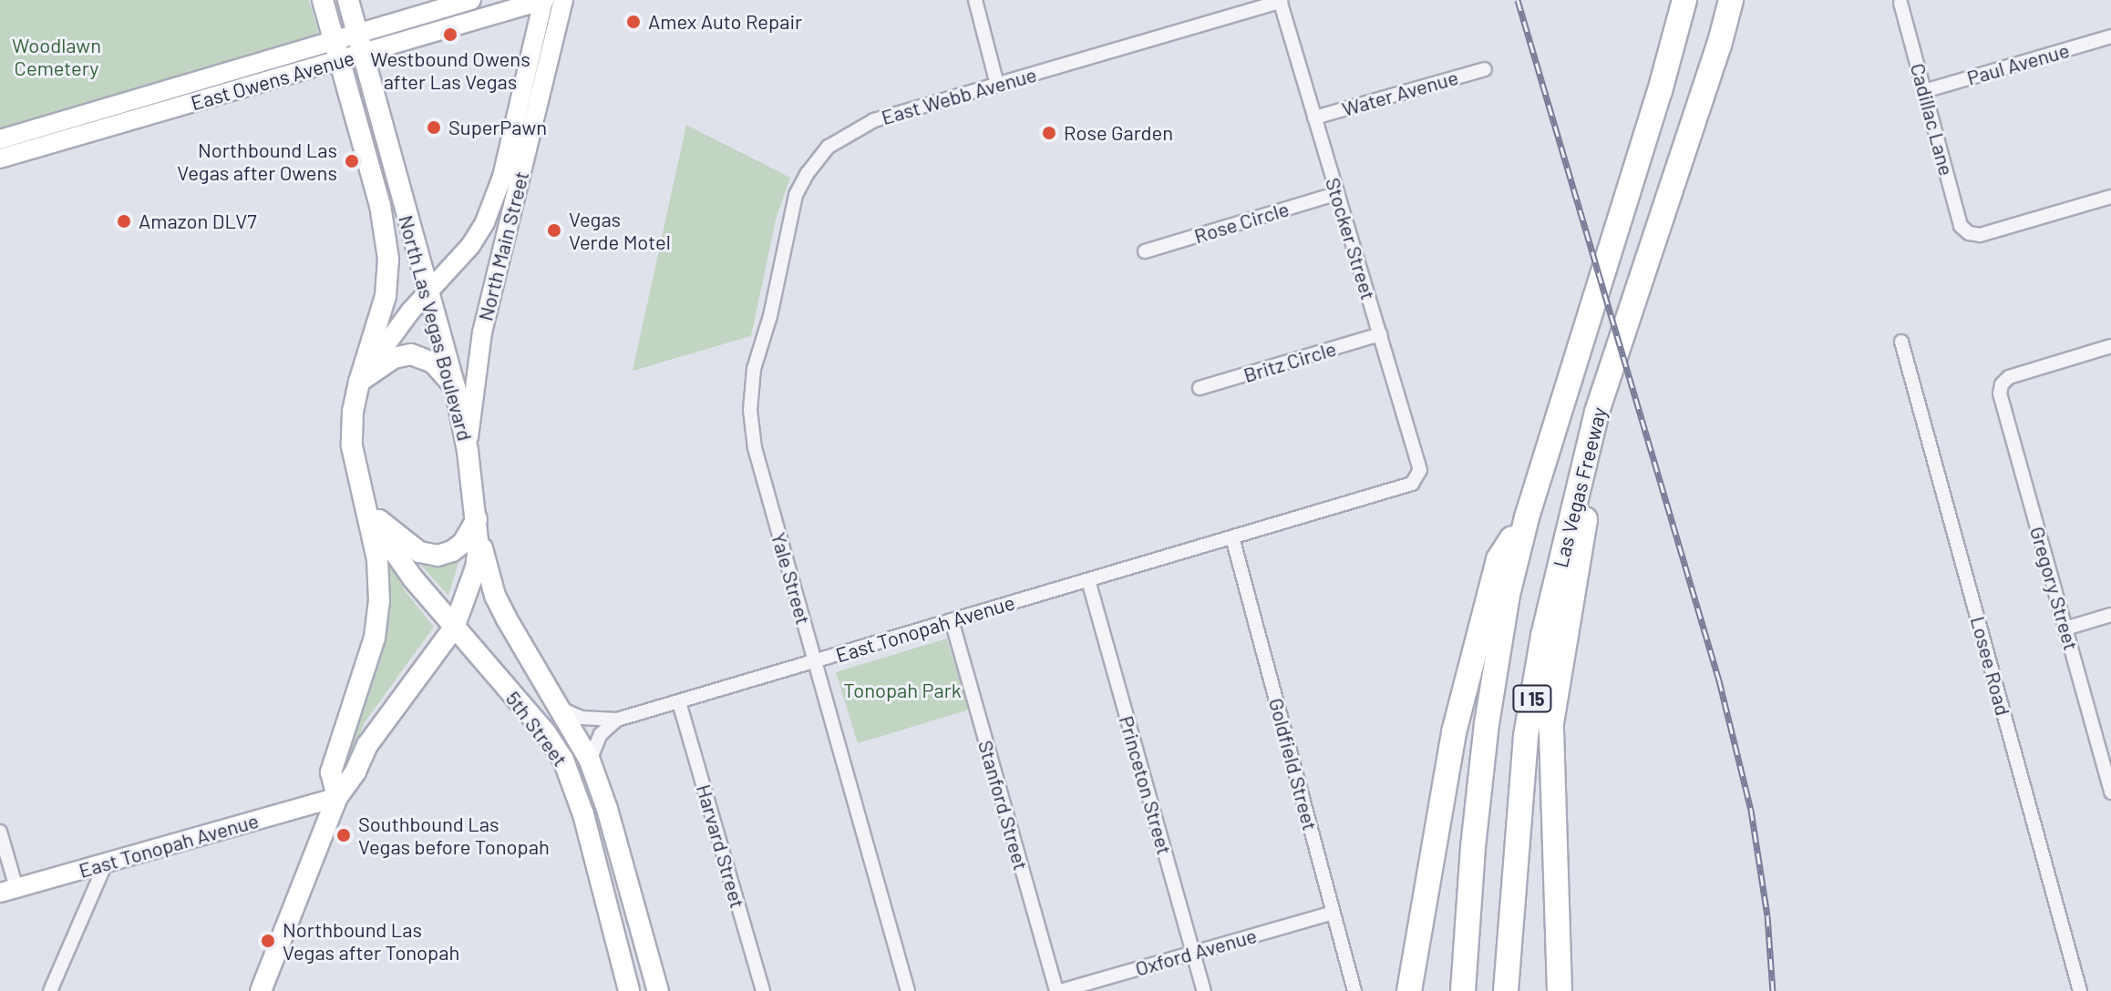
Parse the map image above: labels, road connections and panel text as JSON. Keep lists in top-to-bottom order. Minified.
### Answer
{"streets":{"highway":["Las Vegas Freeway","I 15"],"main road":["East Owens Avenue","North Main Street","North Las Vegas Boulevard","East Tonopah Avenue","5th Street"],"street":["Paul Avenue","Water Avenue","East Webb Avenue","Cadillac Lane","Rose Circle","Stocker Street","Britz Circle","Yale Street","Gregory Street","Losee Road","Goldfield Street","Princeton Street","Stanford Street","Harvard Street","Oxford Avenue"]},"crossings":[["Paul Avenue","Cadillac Lane"],["East Owens Avenue","North Main Street"],["East Owens Avenue","North Las Vegas Boulevard"],["Water Avenue","Stocker Street"],["East Webb Avenue","Stocker Street"],["East Webb Avenue","Yale Street"],["Rose Circle","Stocker Street"],["Stocker Street","Britz Circle"],["Stocker Street","East Tonopah Avenue"],["North Main Street","North Las Vegas Boulevard"],["North Main Street","5th Street"],["North Las Vegas Boulevard","East Tonopah Avenue"],["North Las Vegas Boulevard","5th Street"],["Yale Street","East Tonopah Avenue"],["East Tonopah Avenue","5th Street"],["East Tonopah Avenue","Goldfield Street"],["East Tonopah Avenue","Princeton Street"],["East Tonopah Avenue","Stanford Street"],["East Tonopah Avenue","Harvard Street"],["Goldfield Street","Oxford Avenue"],["Princeton Street","Oxford Avenue"],["Stanford Street","Oxford Avenue"]],"parks":["Woodlawn Cemetery","Tonopah Park"],"places":["Amex Auto Repair","Westbound Owens after Las Vegas","SuperPawn","Rose Garden","Northbound Las Vegas after Owens","Amazon DLV7","Vegas Verde Motel","Southbound Las Vegas before Tonopah","Northbound Las Vegas after Tonopah"]}
